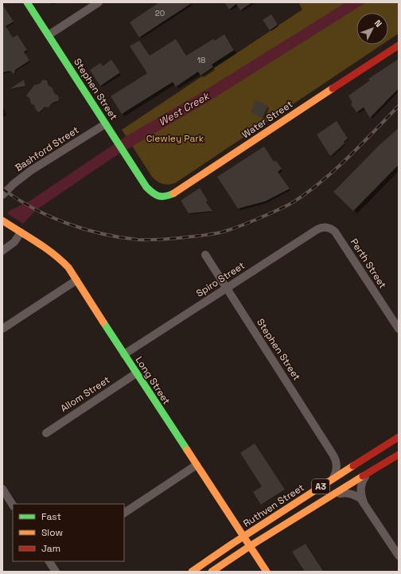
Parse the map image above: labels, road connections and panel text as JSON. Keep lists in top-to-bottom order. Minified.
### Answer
{"streets":{"main road":["Stephen Street","Water Street","Long Street","A3","Ruthven Street"],"street":["Bashford Street","Perth Street","Spiro Street","Allom Street"]},"crossings":[["Stephen Street","Water Street"],["Stephen Street","Bashford Street"],["Stephen Street","Spiro Street"],["Stephen Street","Ruthven Street"],["Perth Street","Spiro Street"],["Spiro Street","Long Street"],["Long Street","Allom Street"],["Long Street","A3"],["Long Street","Ruthven Street"]],"water":["West Creek"],"parks":["Clewley Park"],"house_numbers":["20","18"],"legend":["Fast","Slow","Jam"],"north":"top right"}
